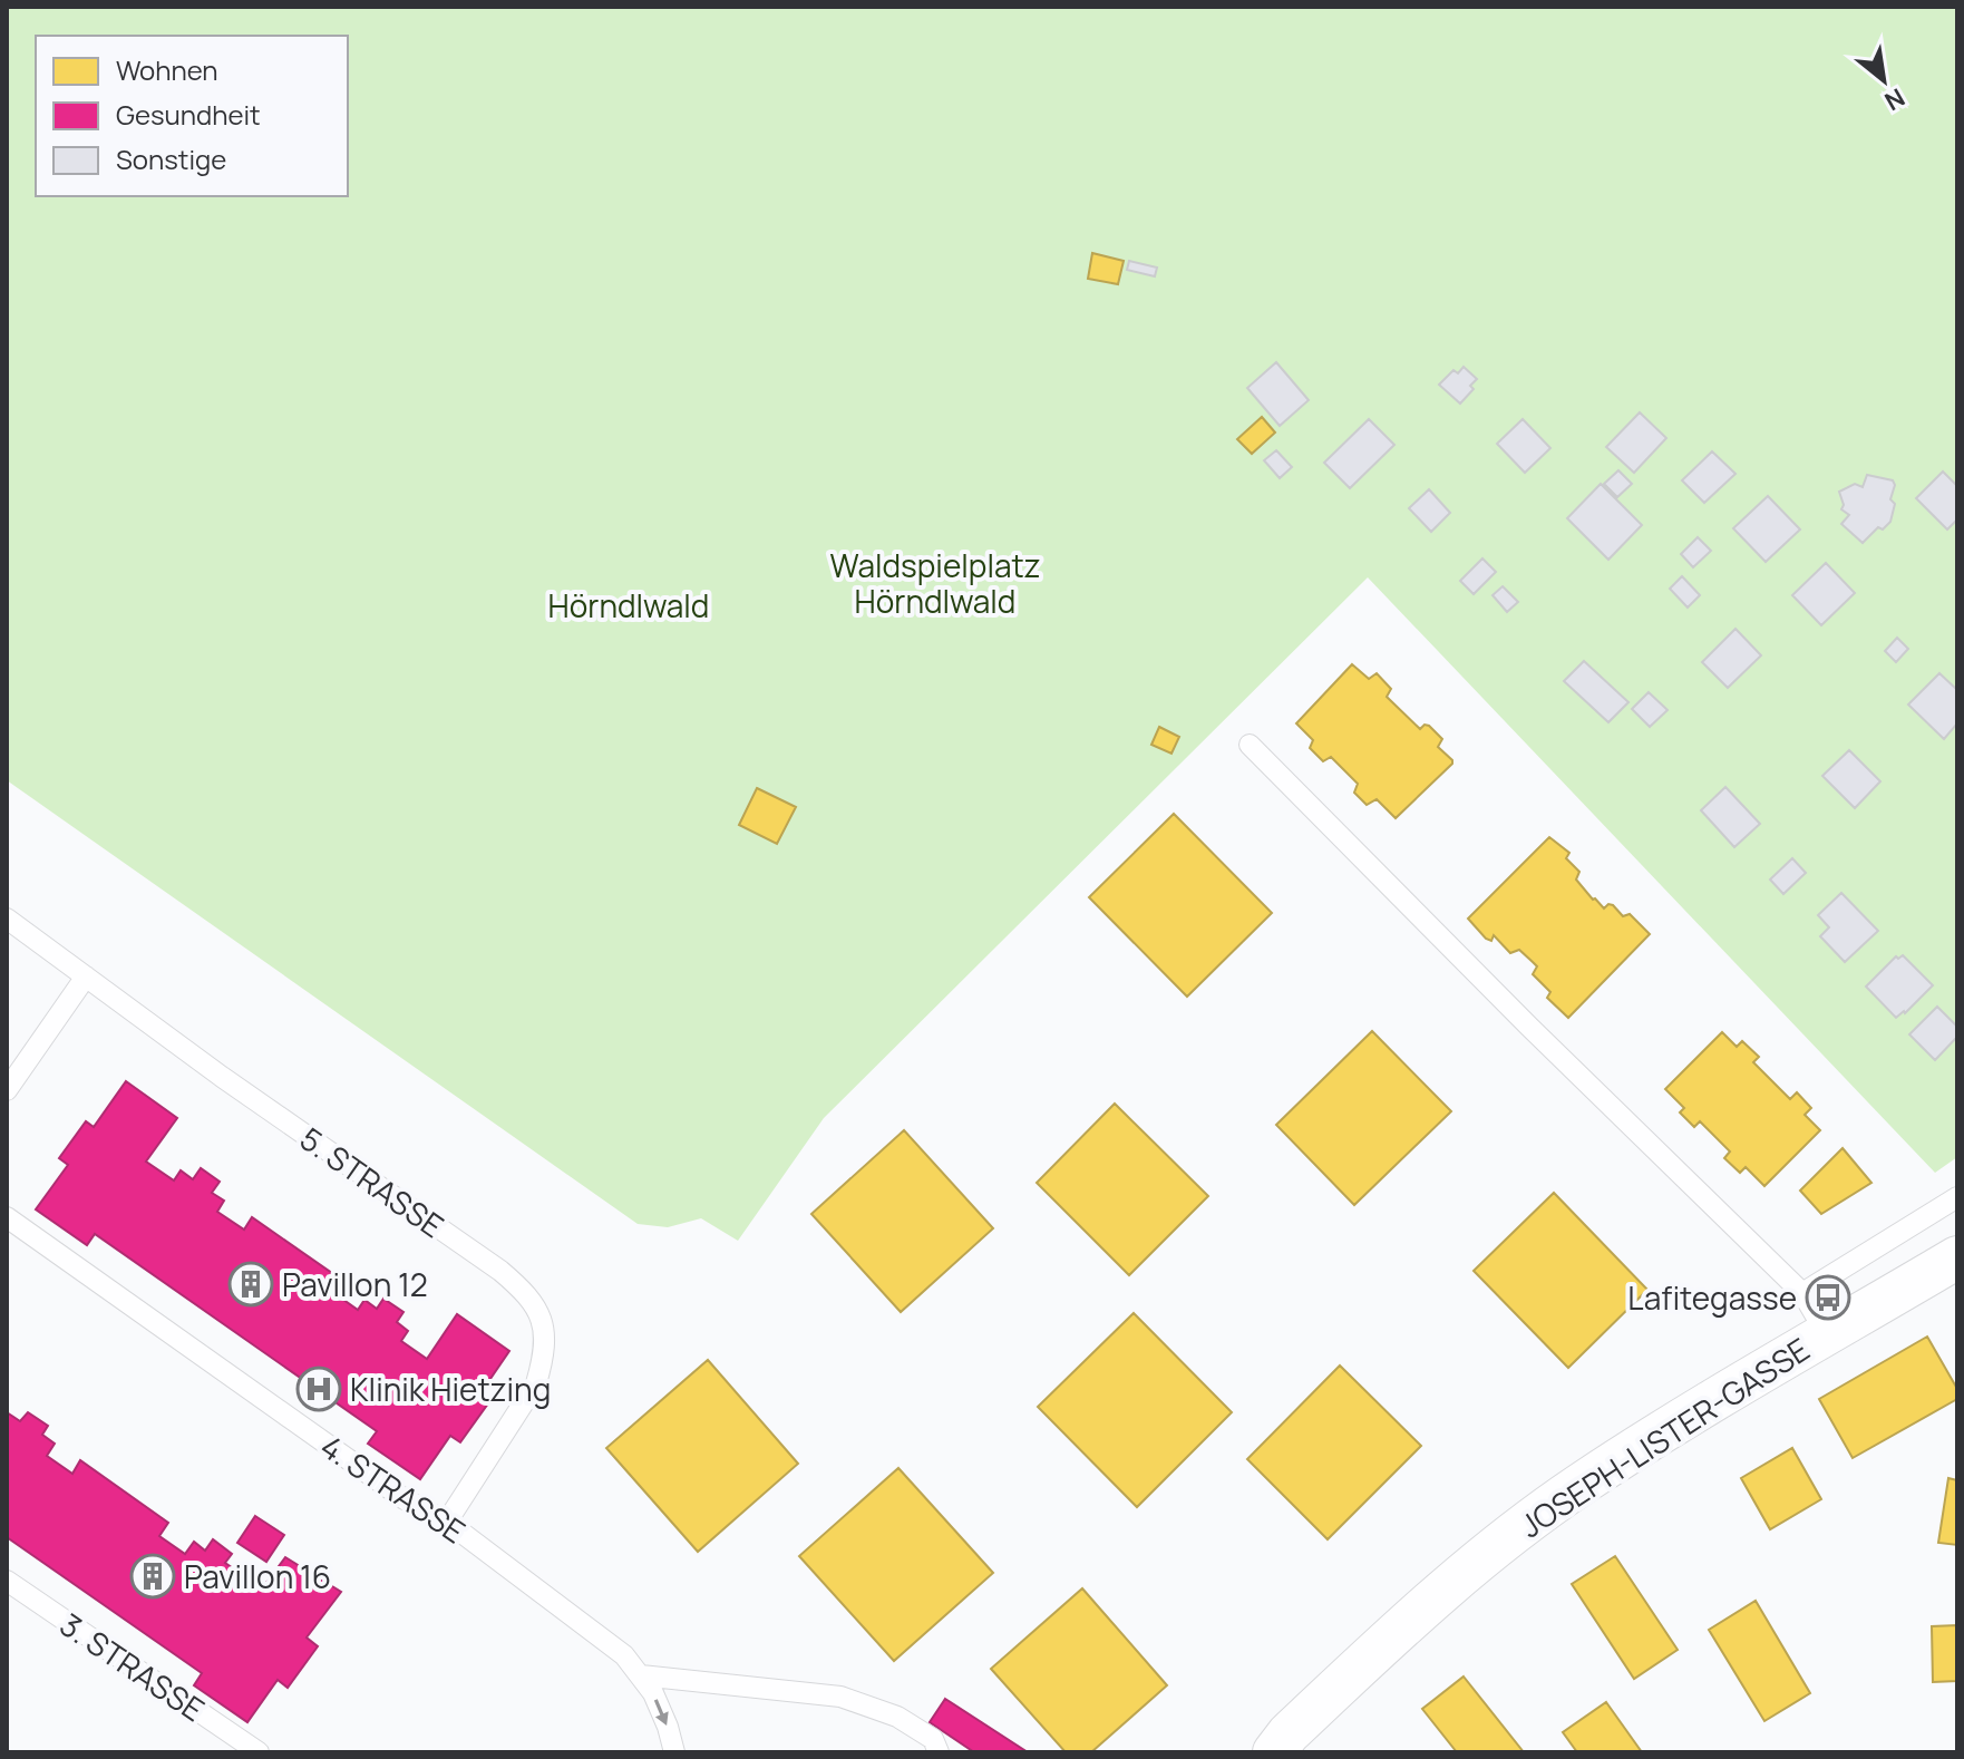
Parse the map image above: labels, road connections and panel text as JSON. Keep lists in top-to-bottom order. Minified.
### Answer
{"streets":{"street":["JOSEPH-LISTER-GASSE"],"lane":["5. STRASSE","4. STRASSE","3. STRASSE"]},"crossings":[["5. STRASSE","4. STRASSE"]],"parks":["Waldspielplatz Hörndlwald","Hörndlwald"],"places":{"building":["Pavillon 12","Pavillon 16"],"bus stop":["Lafitegasse"],"hospital":["Klinik Hietzing"]},"legend":["Wohnen","Gesundheit","Sonstige"],"north":"bottom right"}
